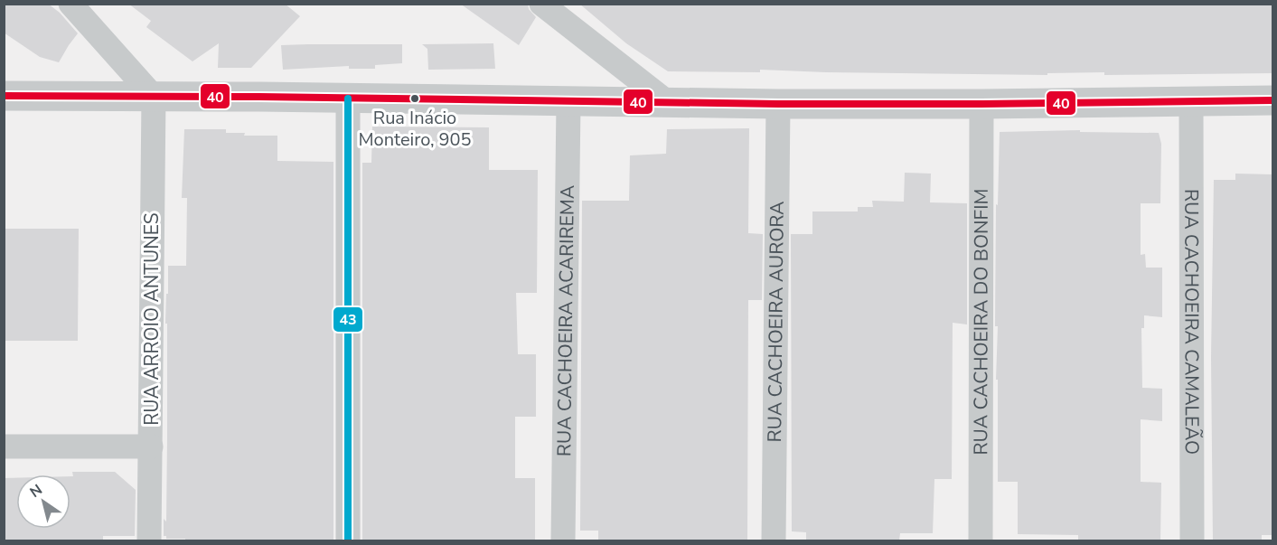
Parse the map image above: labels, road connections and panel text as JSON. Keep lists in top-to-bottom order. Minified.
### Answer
{"streets":{"street":["RUA ARROIO ANTUNES","RUA CACHOEIRA ACARIREMA","RUA CACHOEIRA CAMALEÃO","RUA CACHOEIRA AURORA","RUA CACHOEIRA DO BONFIM"]},"places":["Rua Inácio Monteiro, 905"],"lines":["transit line 40","transit line 43"],"north":"top left"}
